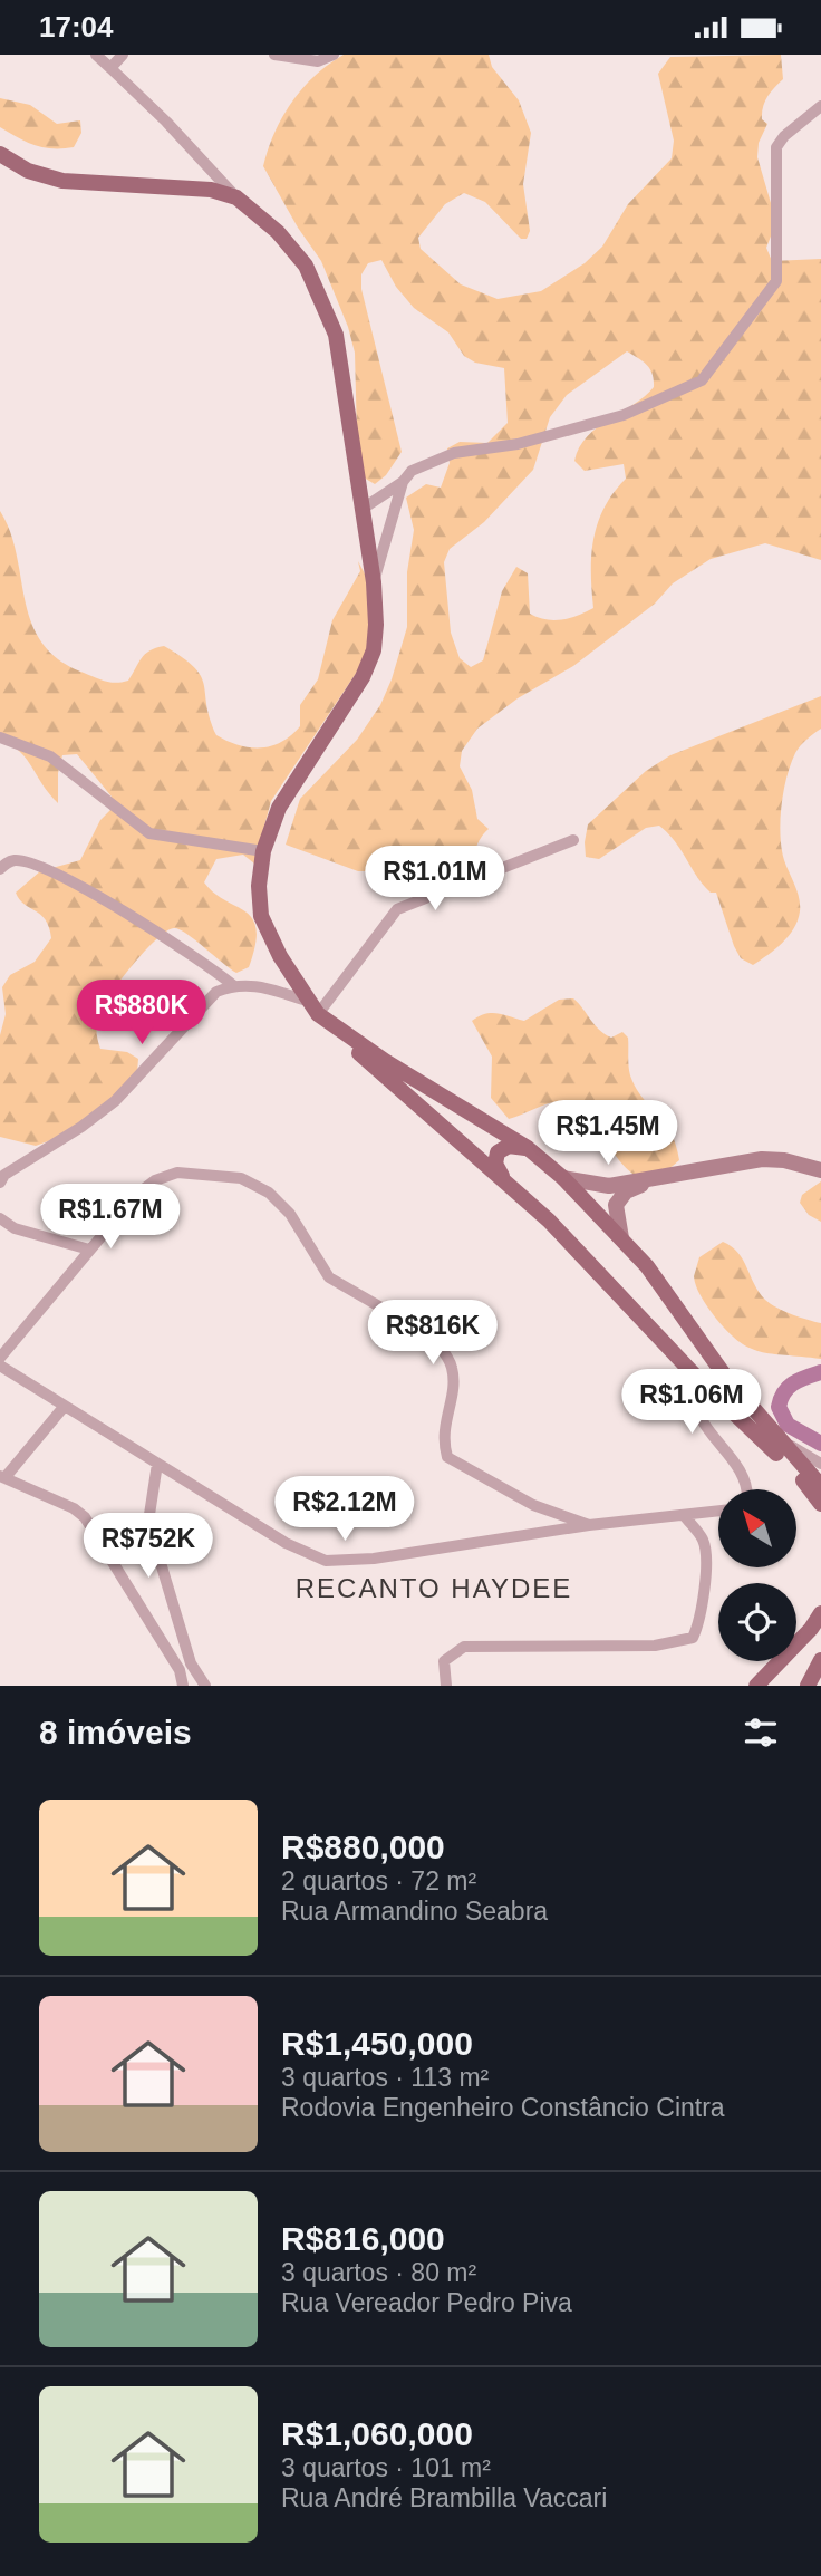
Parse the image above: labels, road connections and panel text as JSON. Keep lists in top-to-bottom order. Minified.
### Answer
{"districts":["RECANTO HAYDEE"],"north":"top left","page":{"status":"17:04","price":["R$1.01M","R$880K","R$1.45M","R$1.67M","R$816K","R$1.06M","R$2.12M","R$752K"],"heading":"8 imóveis","list":[{"name":"R$880,000","note":"2 quartos · 72 m² · Rua Armandino Seabra"},{"name":"R$1,450,000","note":"3 quartos · 113 m² · Rodovia Engenheiro Constâncio Cintra"},{"name":"R$816,000","note":"3 quartos · 80 m² · Rua Vereador Pedro Piva"},{"name":"R$1,060,000","note":"3 quartos · 101 m² · Rua André Brambilla Vaccari"}]}}
